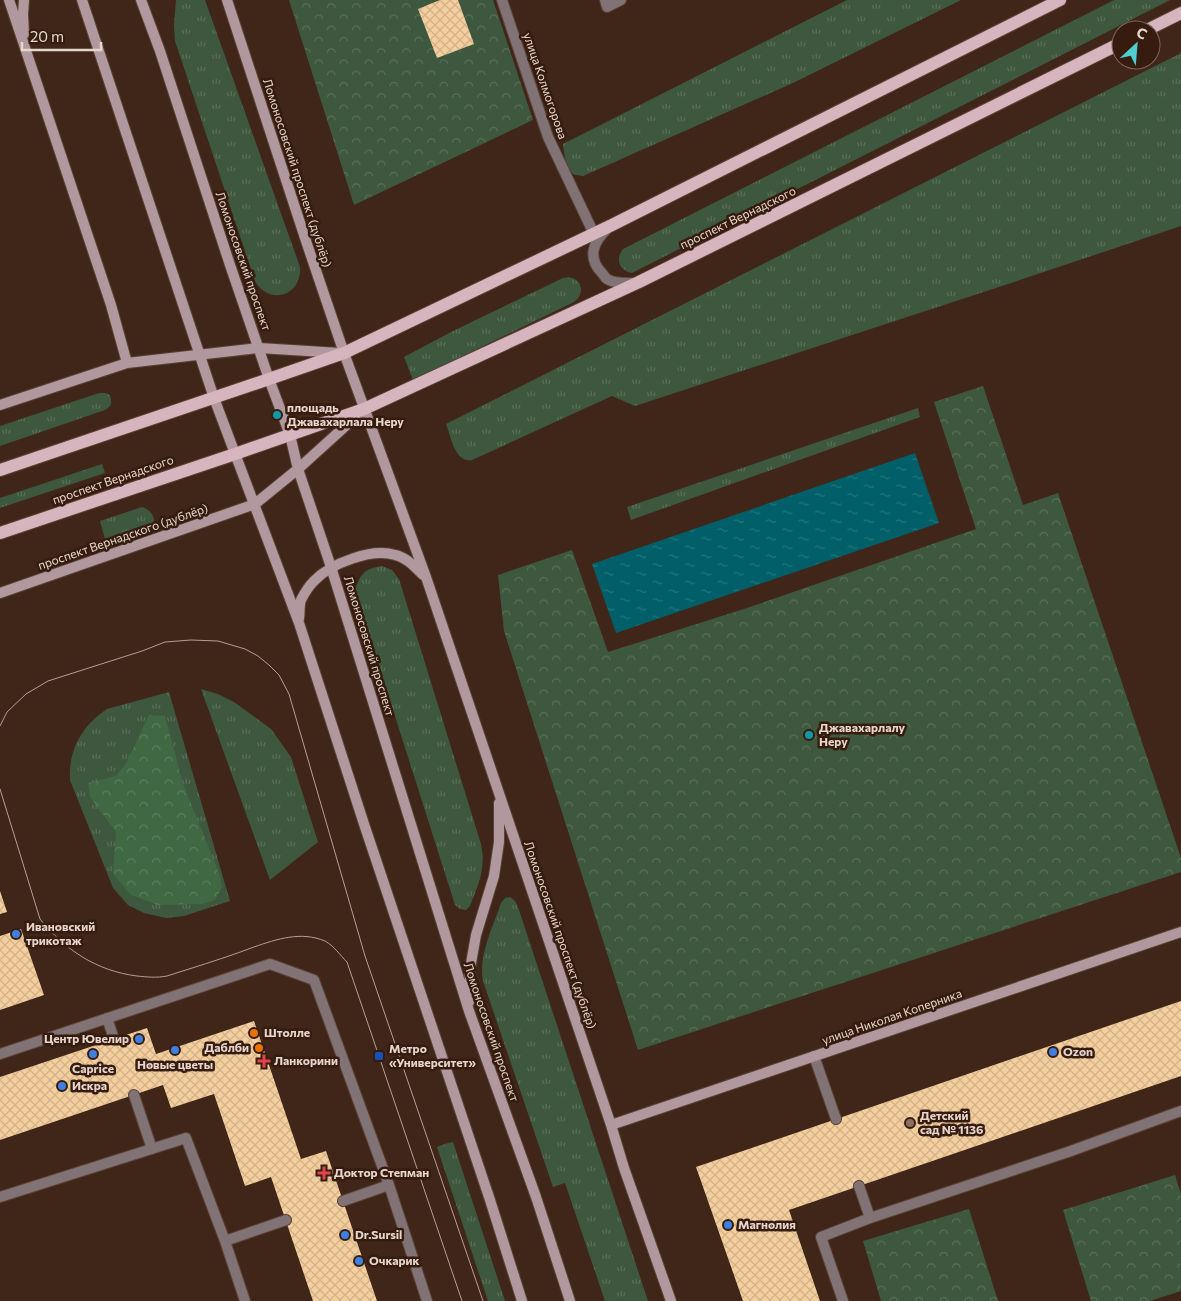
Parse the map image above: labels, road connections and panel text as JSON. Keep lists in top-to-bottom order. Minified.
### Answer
{"streets":{"main road":["Ломоносовский проспект (дублёр)","проспект Вернадского","Ломоносовский проспект","проспект Вернадского (дублёр)","улица Николая Коперника"],"street":["улица Колмогорова"]},"crossings":[["Ломоносовский проспект (дублёр)","улица Николая Коперника"]],"places":{"other":["площадь Джавахарлала Неру","Джавахарлалу Неру","Ивановский трикотаж","Штолле","Центр Ювелир","Даблби","Новые цветы","Ozon","Caprice","Искра","Детский сад № 1136","Магнолия","Dr.Sursil","Очкарик"],"transit":["Метро «Университет»"],"health":["Ланкорини","Доктор Степман"]},"scale_bar":"20 m","north":"top right"}
